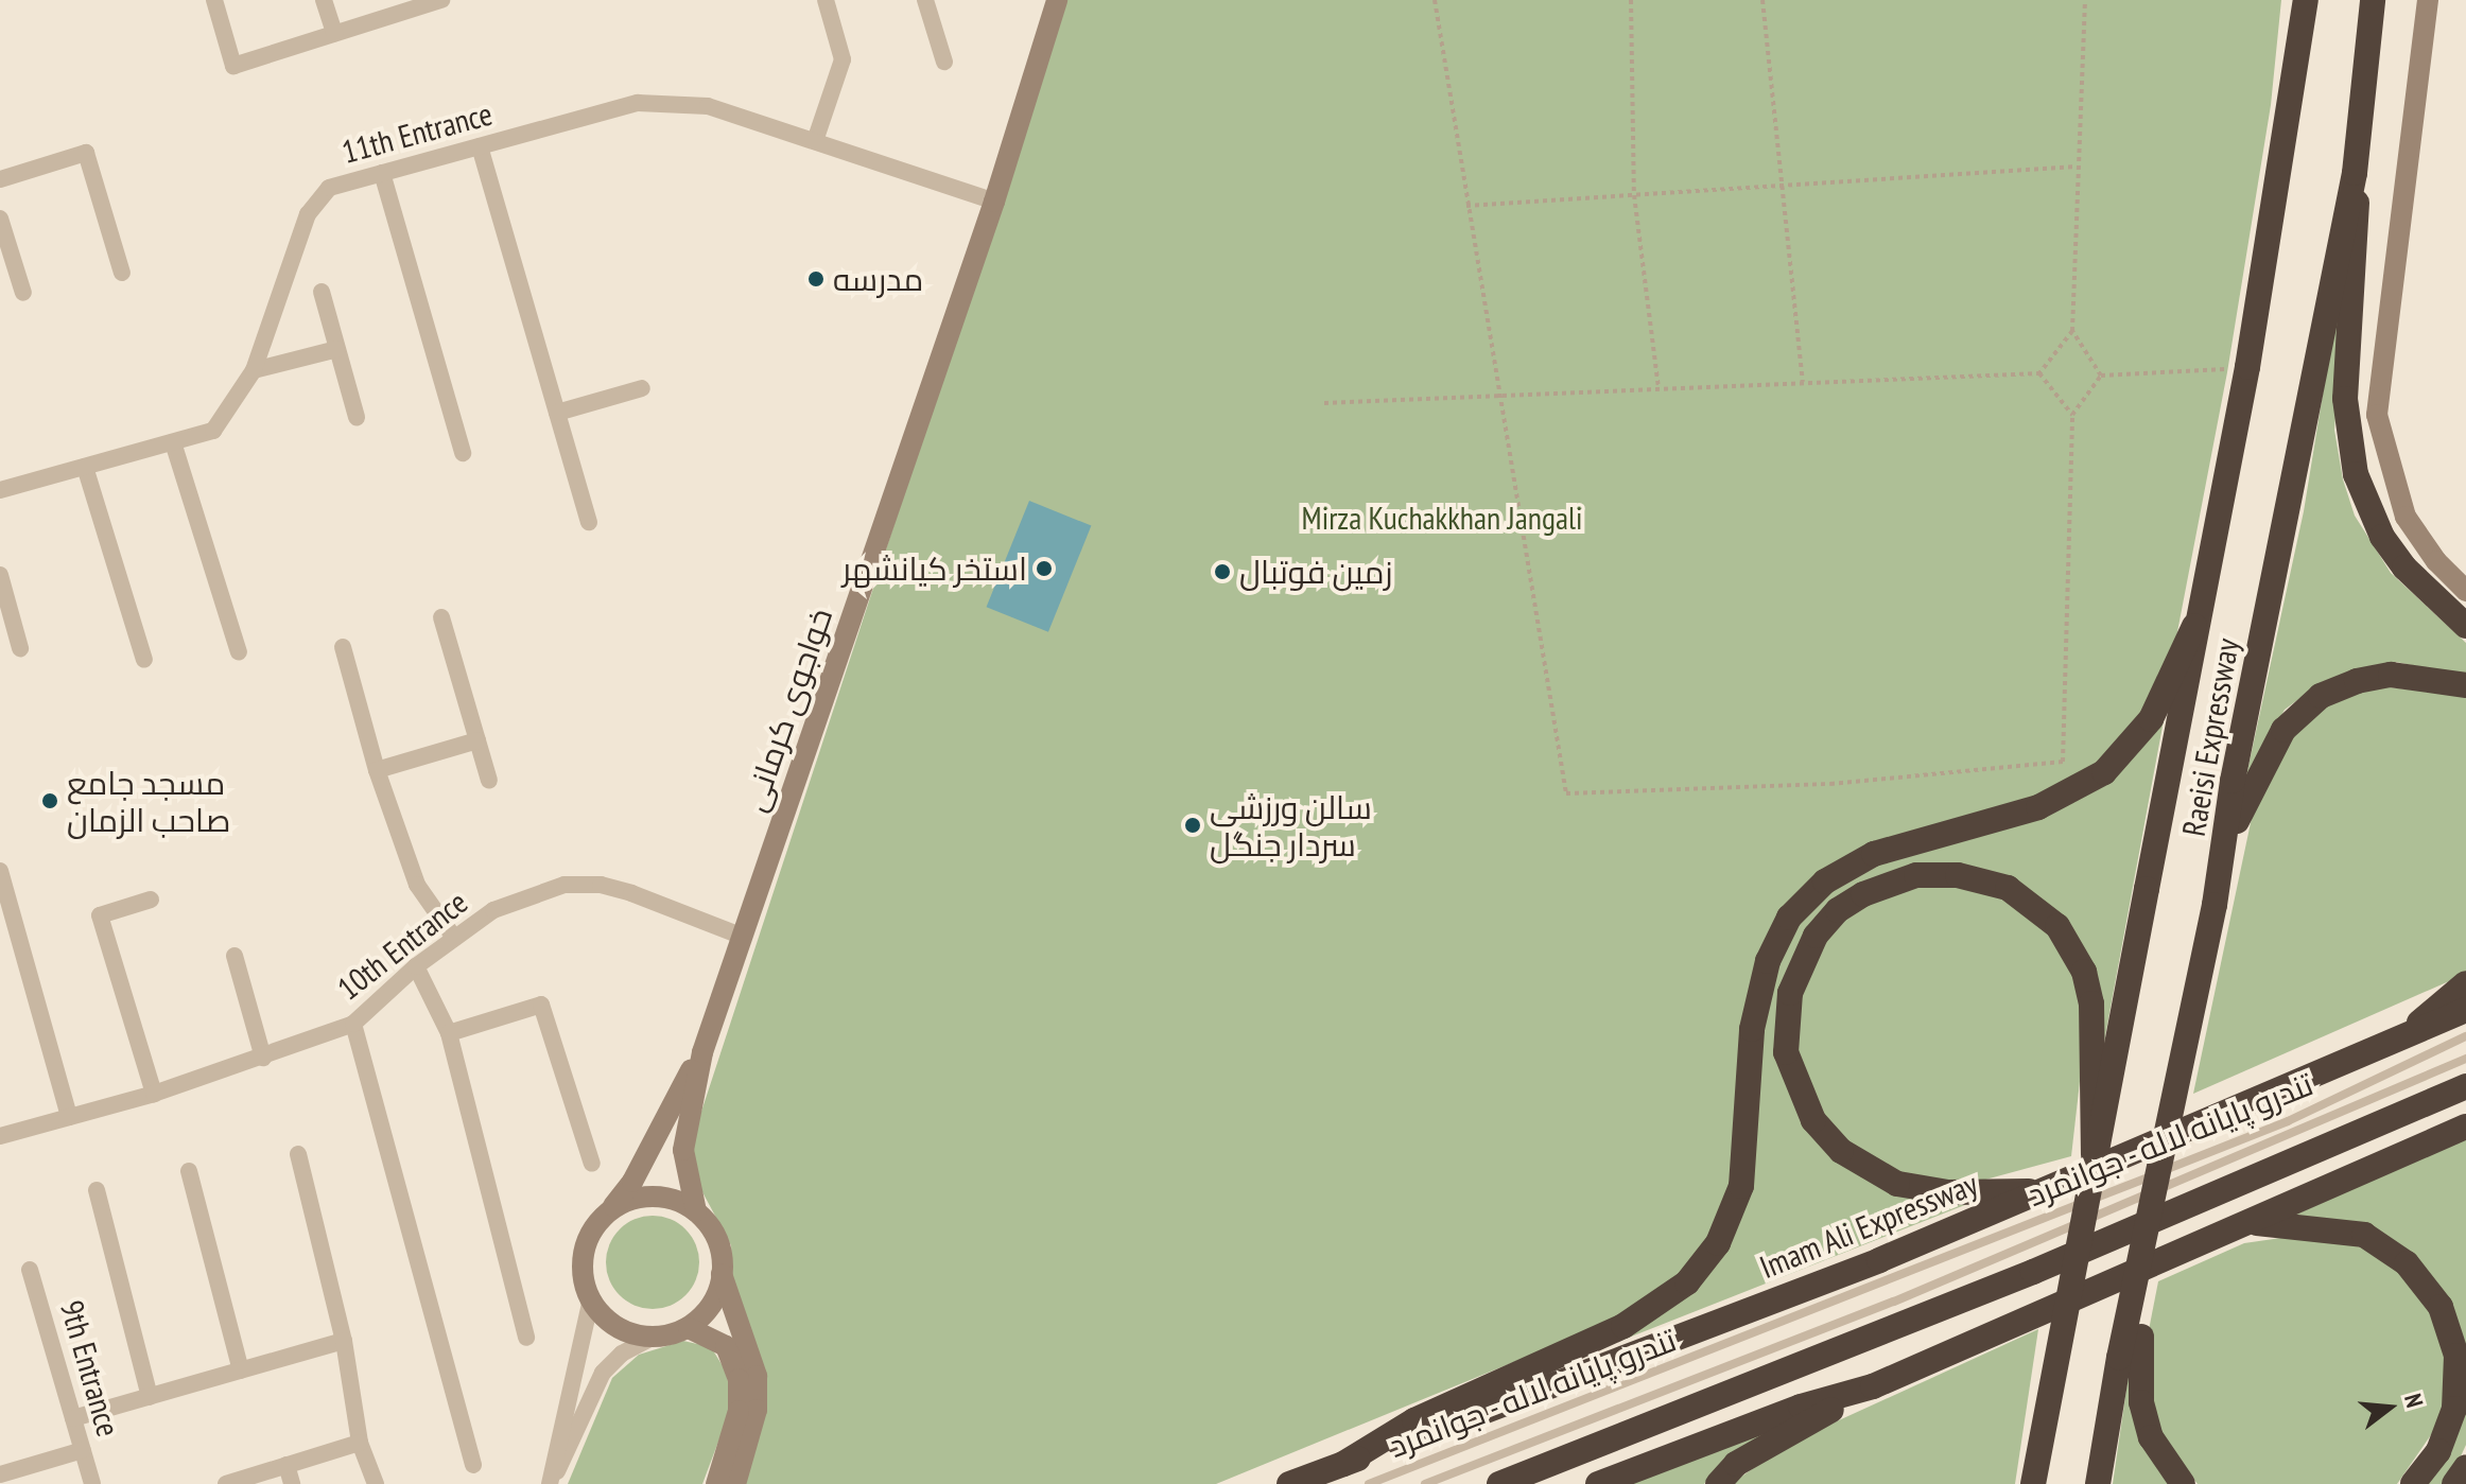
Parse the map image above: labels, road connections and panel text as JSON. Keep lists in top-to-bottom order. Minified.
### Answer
{"streets":{"highway":["Raeisi Expressway","Imam Ali Expressway"],"main road":["خواجوی کرمانی"],"street":["11th Entrance","10th Entrance","9th Entrance"],"lane":["تندرو پایانه لاله - جوانمرد"]},"crossings":[["11th Entrance","خواجوی کرمانی"],["خواجوی کرمانی","10th Entrance"]],"parks":["Mirza Kuchakkhan Jangali"],"places":["مدرسه","استخر کیانشهر","زمین فوتبال","مسجد جامع صاحب الزمان","سالن ورزشی سردار جنگل"],"north":"right"}
